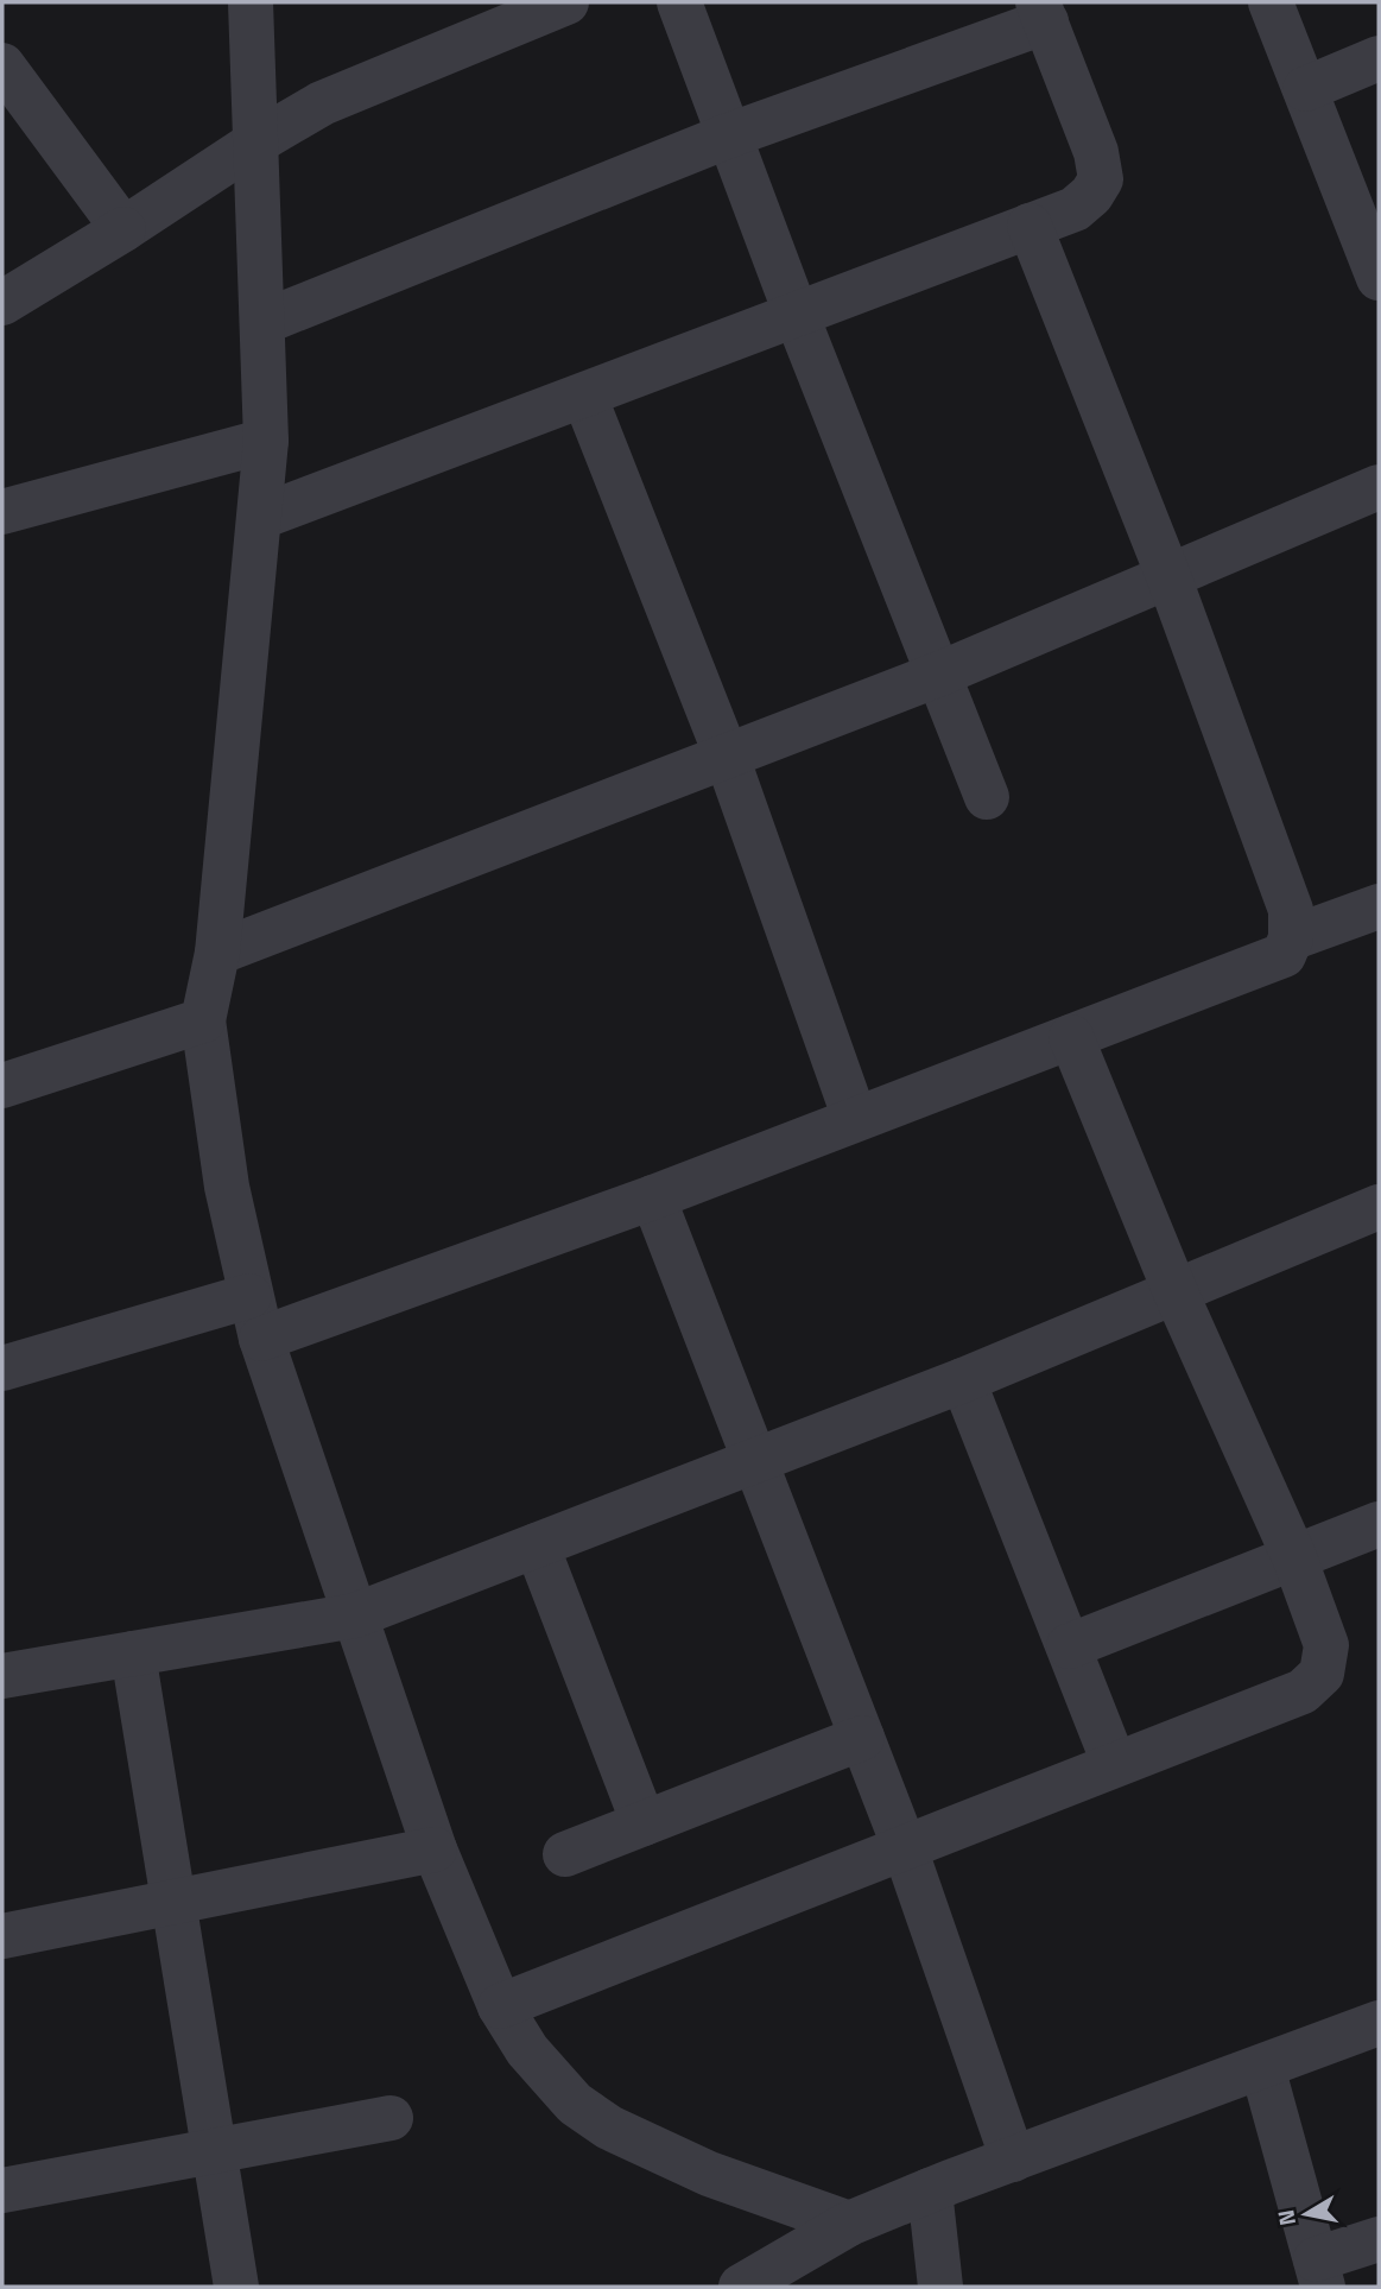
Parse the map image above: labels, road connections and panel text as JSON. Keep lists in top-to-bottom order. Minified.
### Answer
{"north":"left"}
